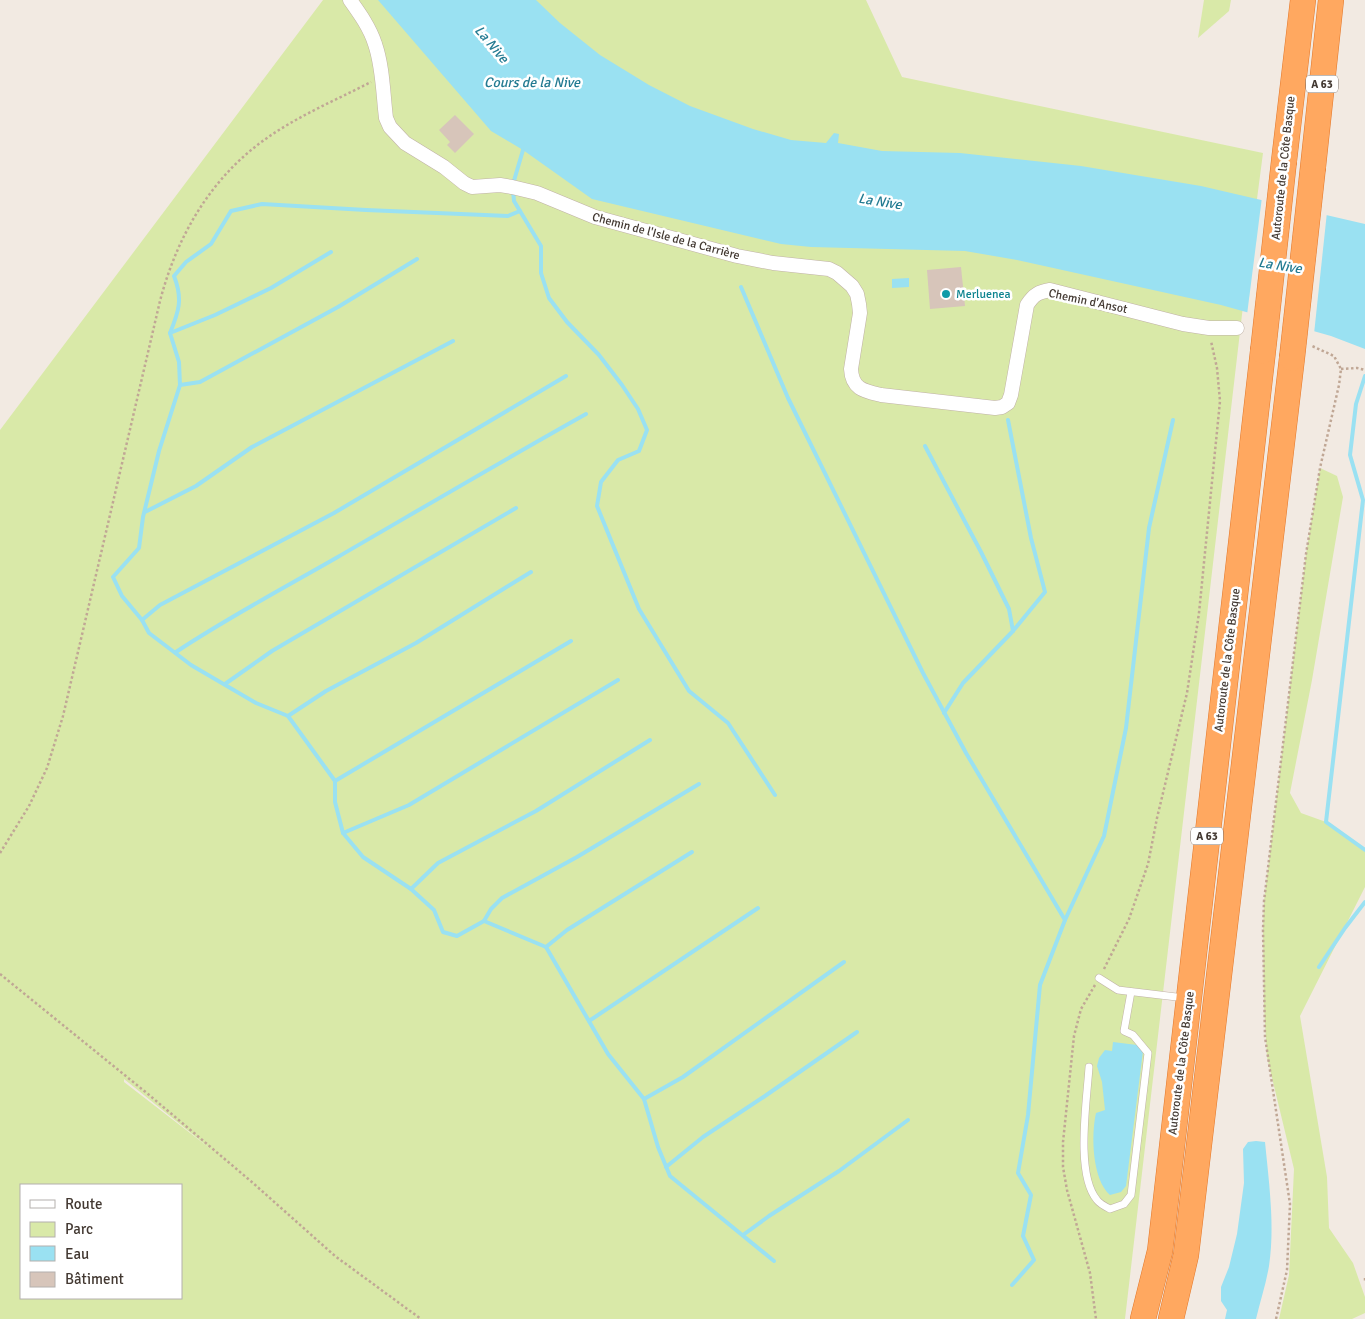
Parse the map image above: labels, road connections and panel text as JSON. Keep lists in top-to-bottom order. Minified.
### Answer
{"streets":{"highway":["A 63","Autoroute de la Côte Basque"],"street":["Chemin de l'Isle de la Carrière","Chemin d'Ansot"]},"crossings":[["Chemin de l'Isle de la Carrière","Chemin d'Ansot"]],"water":["La Nive","Cours de la Nive"],"places":["Merluenea"],"legend":["Route","Parc","Eau","Bâtiment"]}
